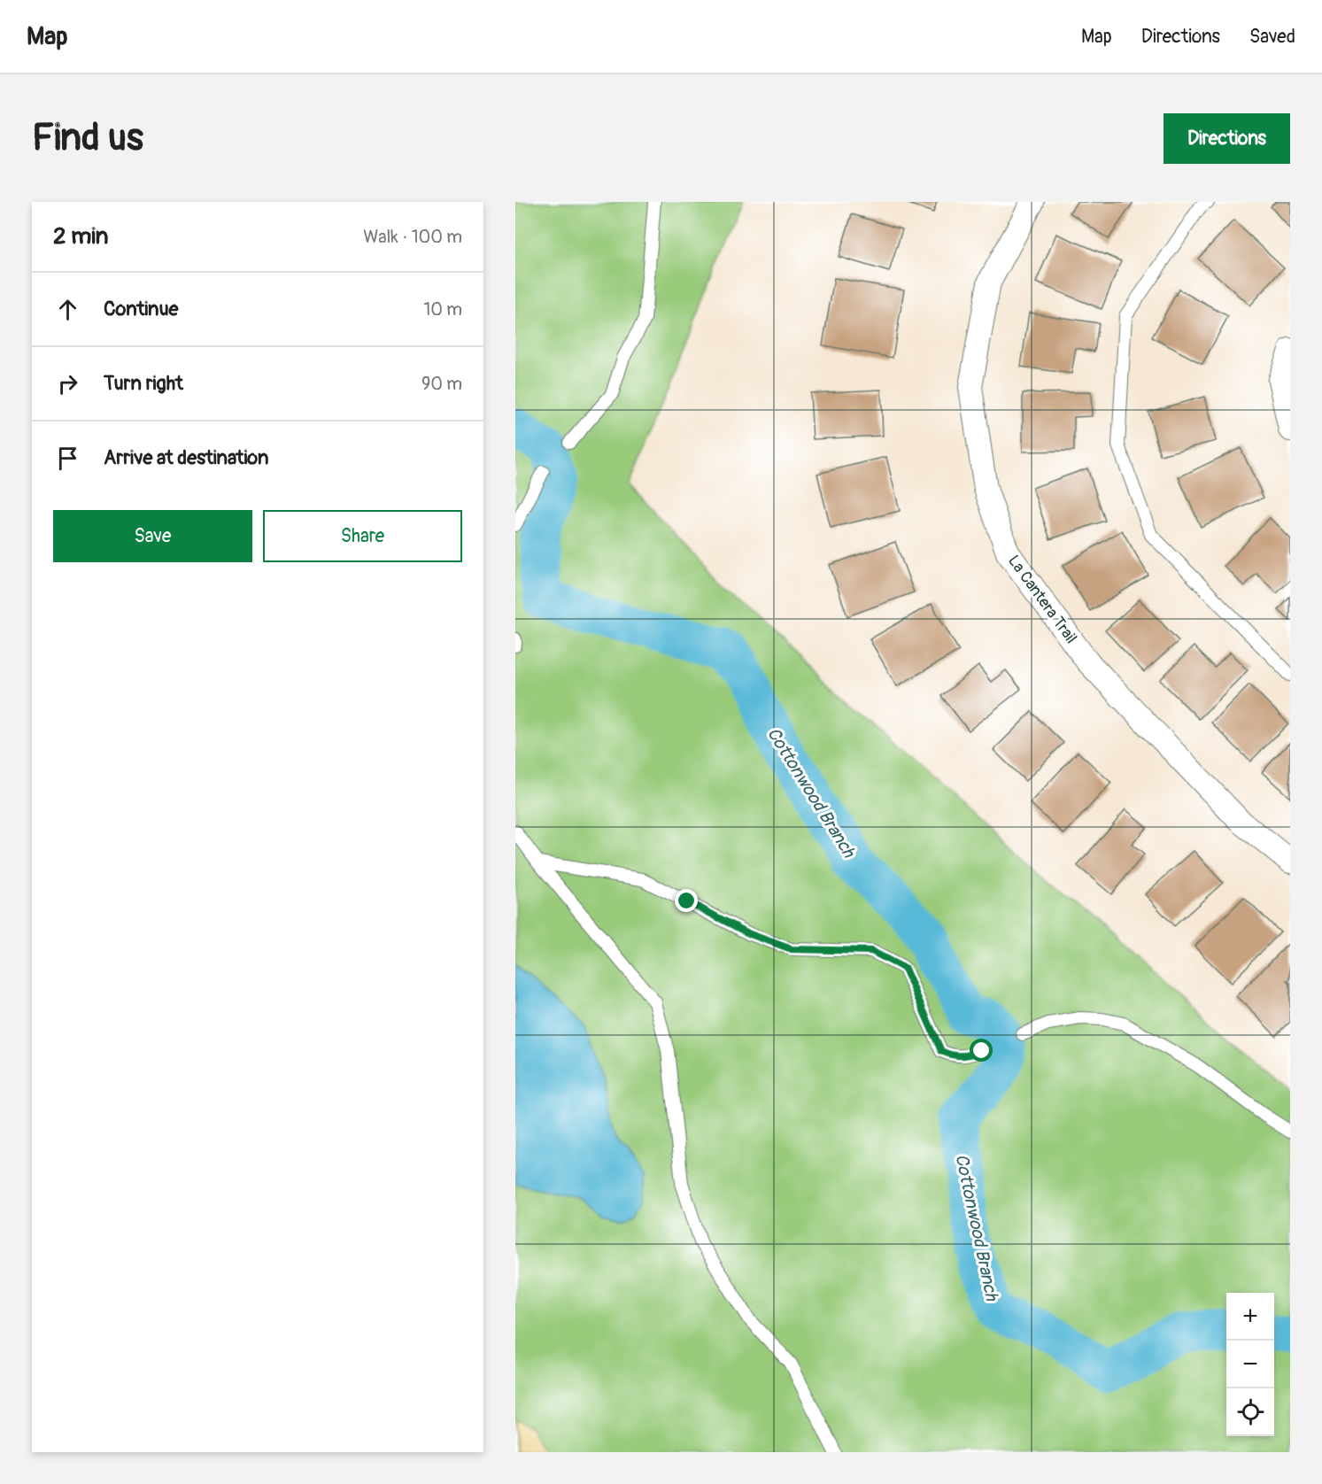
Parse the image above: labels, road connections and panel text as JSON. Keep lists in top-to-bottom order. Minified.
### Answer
{"streets":{"street":["La Cantera Trail"]},"water":["Cottonwood Branch"],"page":{"header":"Map","nav":["Map","Directions","Saved"],"buttons":["Directions",["Save","Share"]],"title":"Find us","heading":["2 min","Walk · 100 m"],"list":[["Continue","10 m"],["Turn right","90 m"],"Arrive at destination"],"map_buttons":["+","−"]}}
